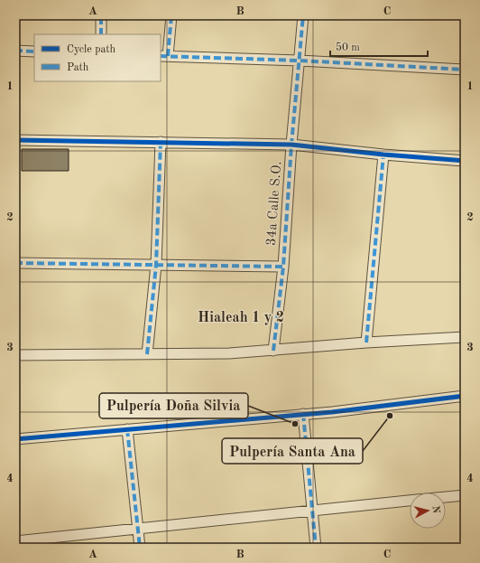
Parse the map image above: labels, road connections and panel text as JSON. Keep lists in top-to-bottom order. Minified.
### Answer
{"streets":{"street":["34a Calle S.O."]},"districts":["Hialeah 1 y 2"],"places":["Pulpería Santa Ana","Pulpería Doña Silvia"],"legend":["Cycle path","Path"],"scale_bar":"50 m","north":"right","grid":{"columns":["A","B","C"],"rows":["1","2","3","4"]}}
